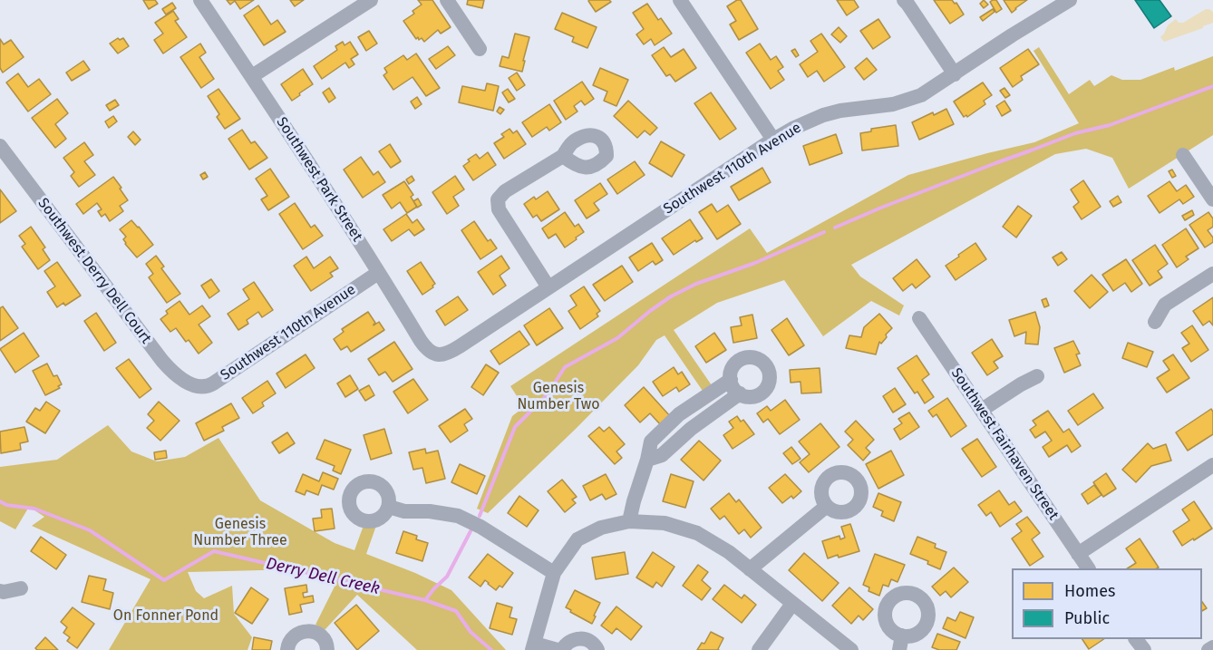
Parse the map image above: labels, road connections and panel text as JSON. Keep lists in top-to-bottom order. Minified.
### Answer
{"streets":{"street":["Southwest 110th Avenue","Southwest Park Street","Southwest Derry Dell Court","Southwest Fairhaven Street"]},"crossings":[["Southwest 110th Avenue","Southwest Park Street"],["Southwest 110th Avenue","Southwest Derry Dell Court"]],"water":["Derry Dell Creek"],"parks":["Genesis Number Two","Genesis Number Three","On Fonner Pond"],"legend":["Homes","Public"]}
